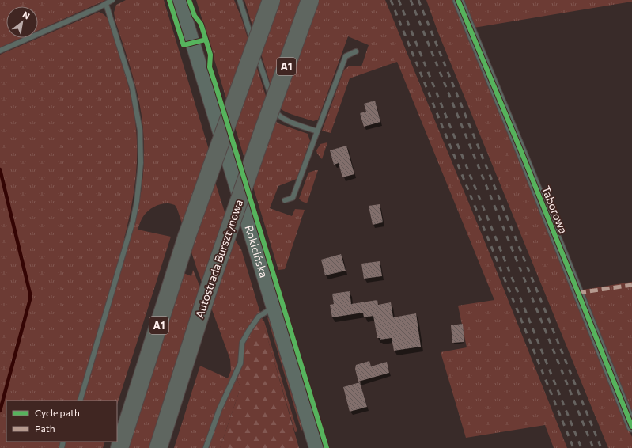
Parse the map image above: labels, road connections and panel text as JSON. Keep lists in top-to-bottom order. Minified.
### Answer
{"streets":{"highway":["A1","Autostrada Bursztynowa"],"main road":["Rokicińska"],"street":["Taborowa"]},"legend":["Cycle path","Path"],"north":"top right"}
